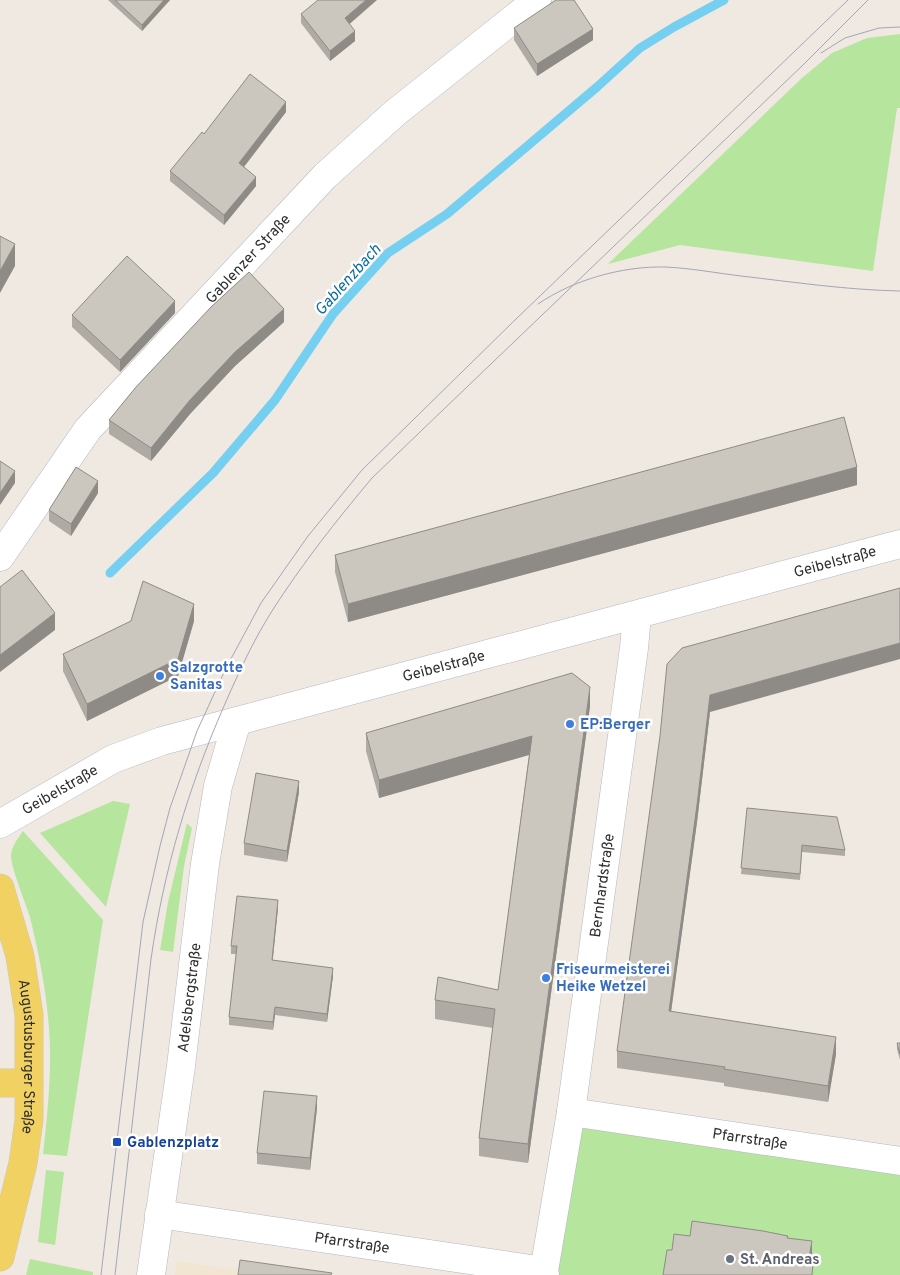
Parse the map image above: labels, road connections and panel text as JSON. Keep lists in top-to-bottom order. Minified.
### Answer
{"streets":{"main road":["Augustusburger Straße"],"street":["Gablenzer Straße","Geibelstraße","Bernhardstraße","Adelsbergstraße","Pfarrstraße"]},"crossings":[["Geibelstraße","Bernhardstraße"],["Geibelstraße","Adelsbergstraße"],["Bernhardstraße","Pfarrstraße"],["Adelsbergstraße","Pfarrstraße"]],"water":["Gablenzbach"],"places":{"other":["Salzgrotte Sanitas","EP:Berger","Friseurmeisterei Heike Wetzel","St. Andreas"],"transit":["Gablenzplatz"]}}
